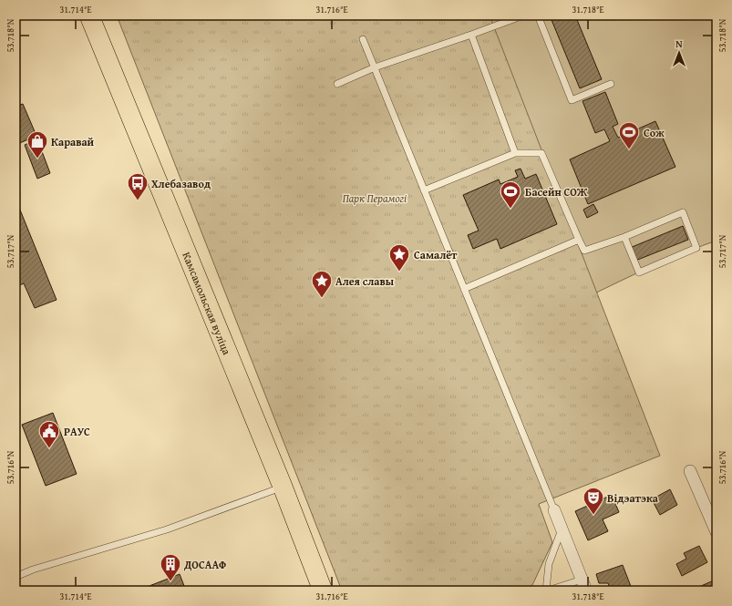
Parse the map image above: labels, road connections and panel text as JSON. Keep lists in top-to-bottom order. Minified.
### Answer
{"streets":{"main road":["Камсамольская вуліца"]},"parks":["Парк Перамогі"],"places":{"sports":["Сож","Басейн СОЖ"],"shop":["Каравай"],"bus stop":["Хлебазавод"],"place":["Самалёт","Алея славы"],"public building":["РАУС"],"theatre":["Відэатэка"],"building":["ДОСААФ"]},"north":"top","coordinates":["31.714°E","31.716°E","31.718°E","53.718°N","53.717°N","53.716°N"]}
